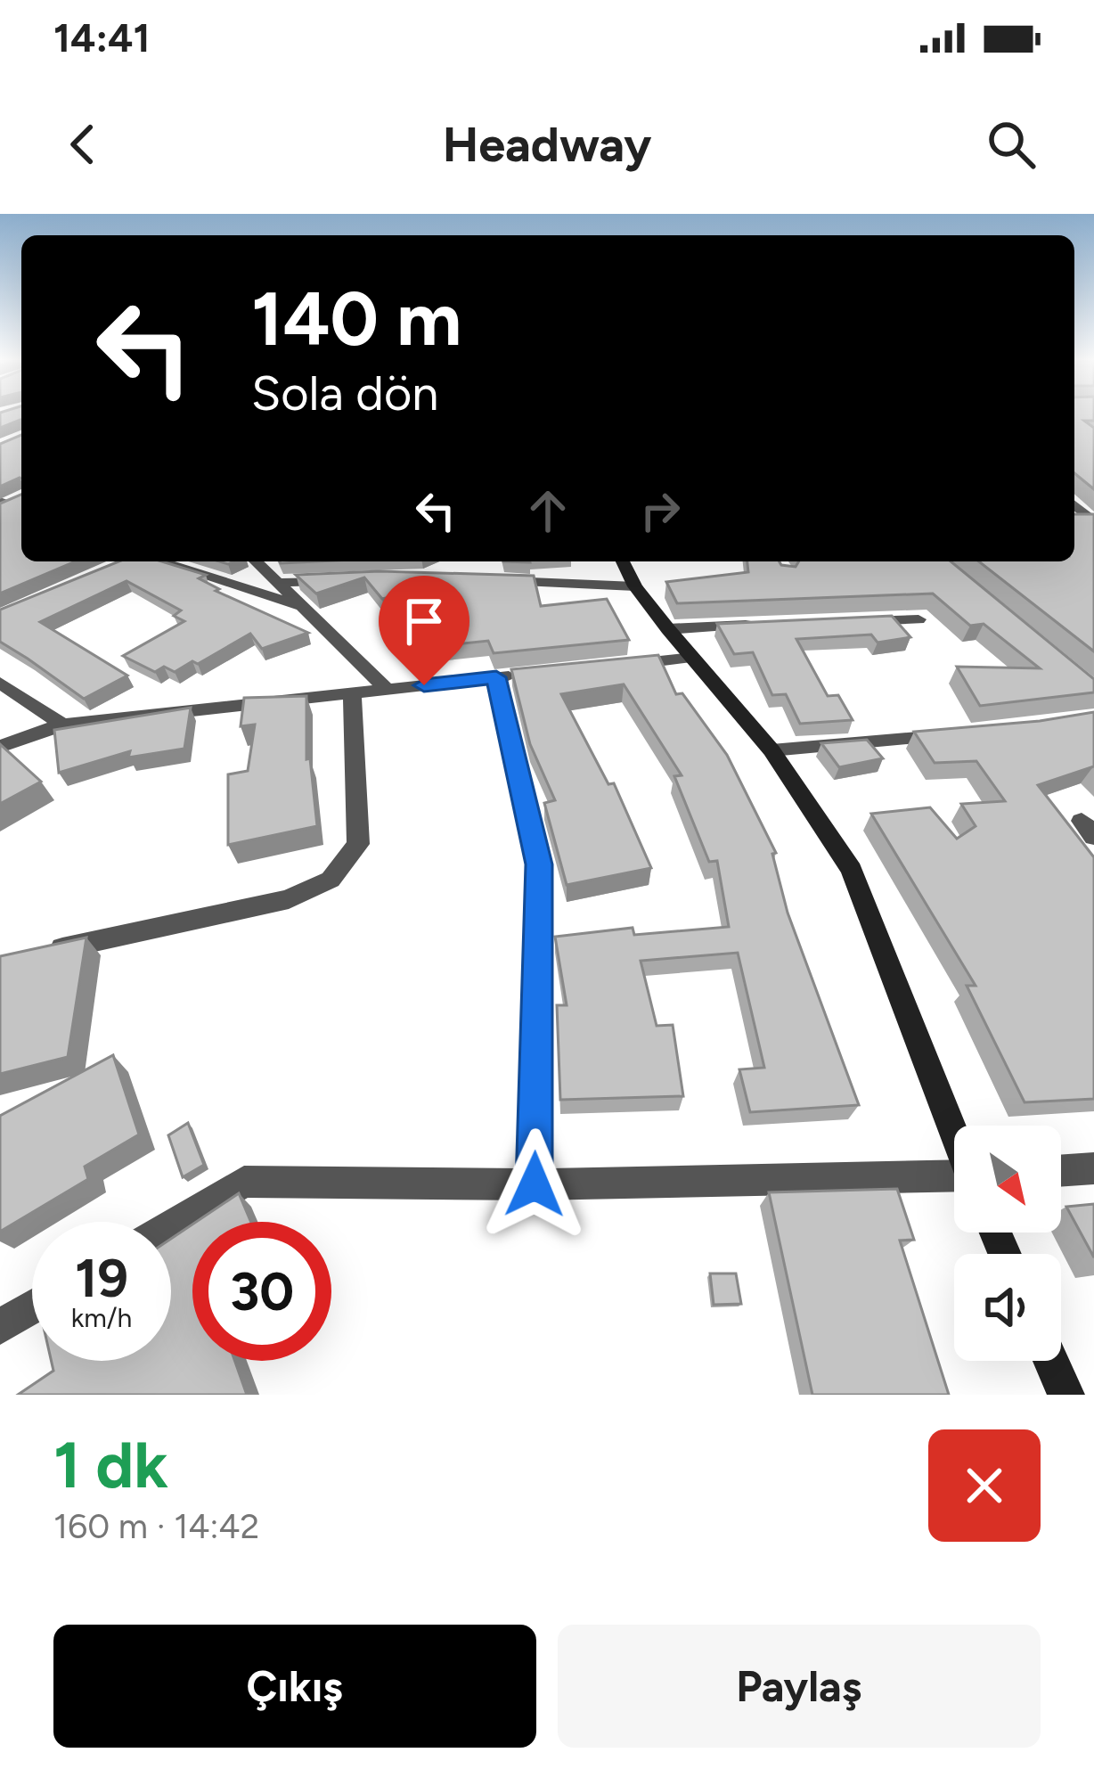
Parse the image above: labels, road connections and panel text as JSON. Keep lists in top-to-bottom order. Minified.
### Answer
{"north":"bottom right","page":{"status":"14:41","header":"Headway","turn":["140 m","Sola dön"],"speed":"19 km/h","limit":"30","heading":["1 dk","160 m · 14:42"],"buttons":["Çıkış","Paylaş"]}}
